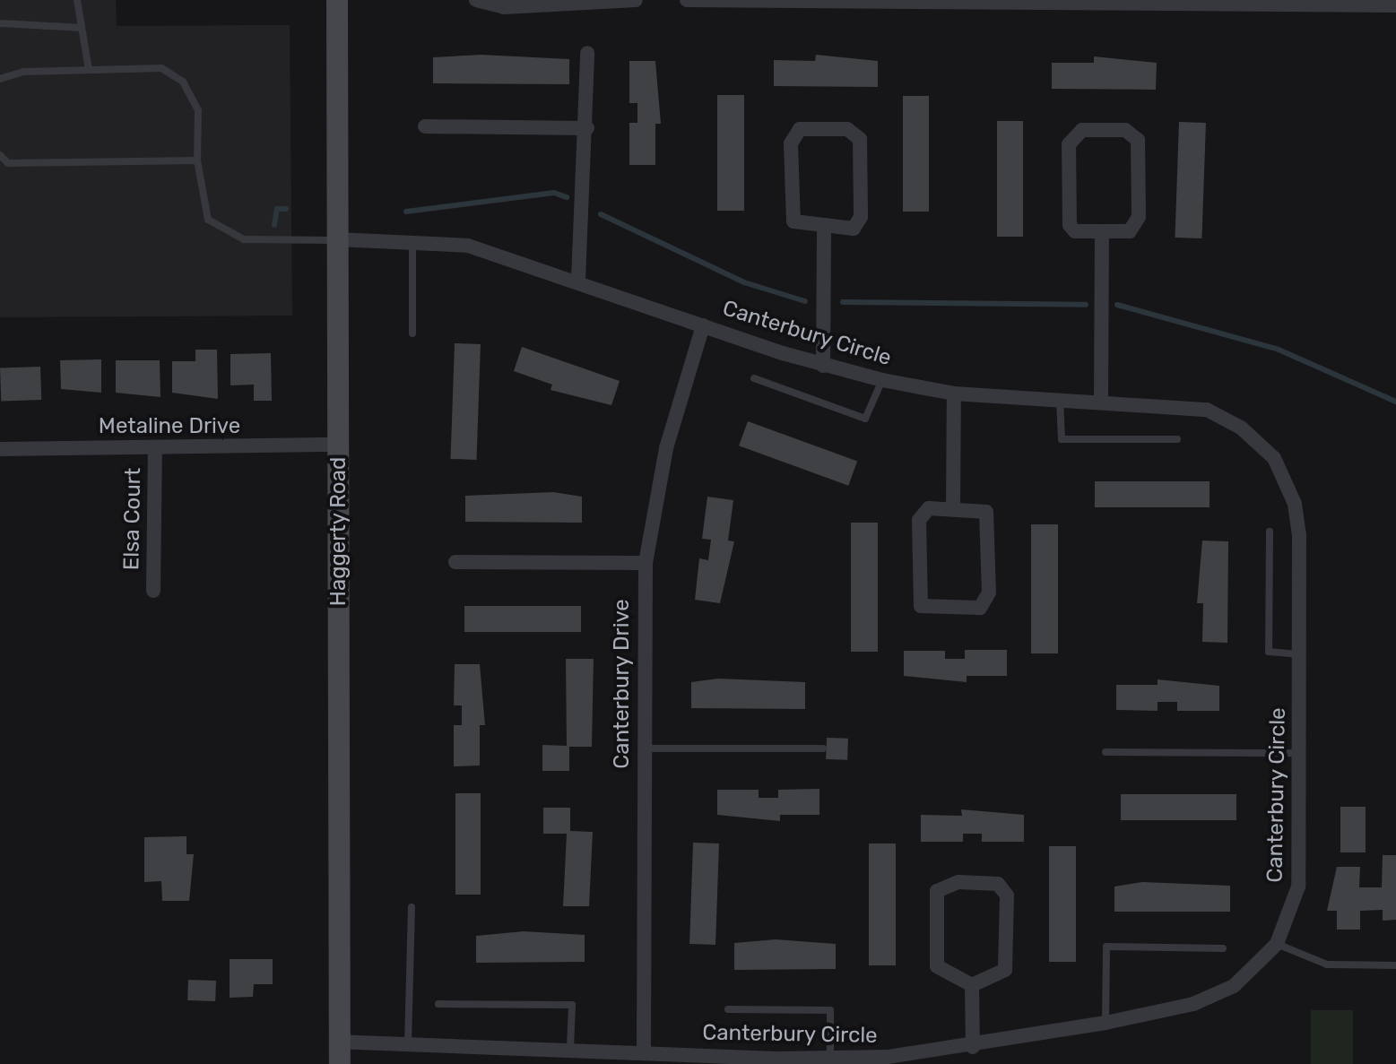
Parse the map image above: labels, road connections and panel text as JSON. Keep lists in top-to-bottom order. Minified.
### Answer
{"streets":{"main road":["Haggerty Road"],"street":["Canterbury Circle","Metaline Drive","Elsa Court","Canterbury Drive"]},"crossings":[["Canterbury Circle","Haggerty Road"],["Canterbury Circle","Canterbury Drive"],["Metaline Drive","Elsa Court"],["Metaline Drive","Haggerty Road"]]}
